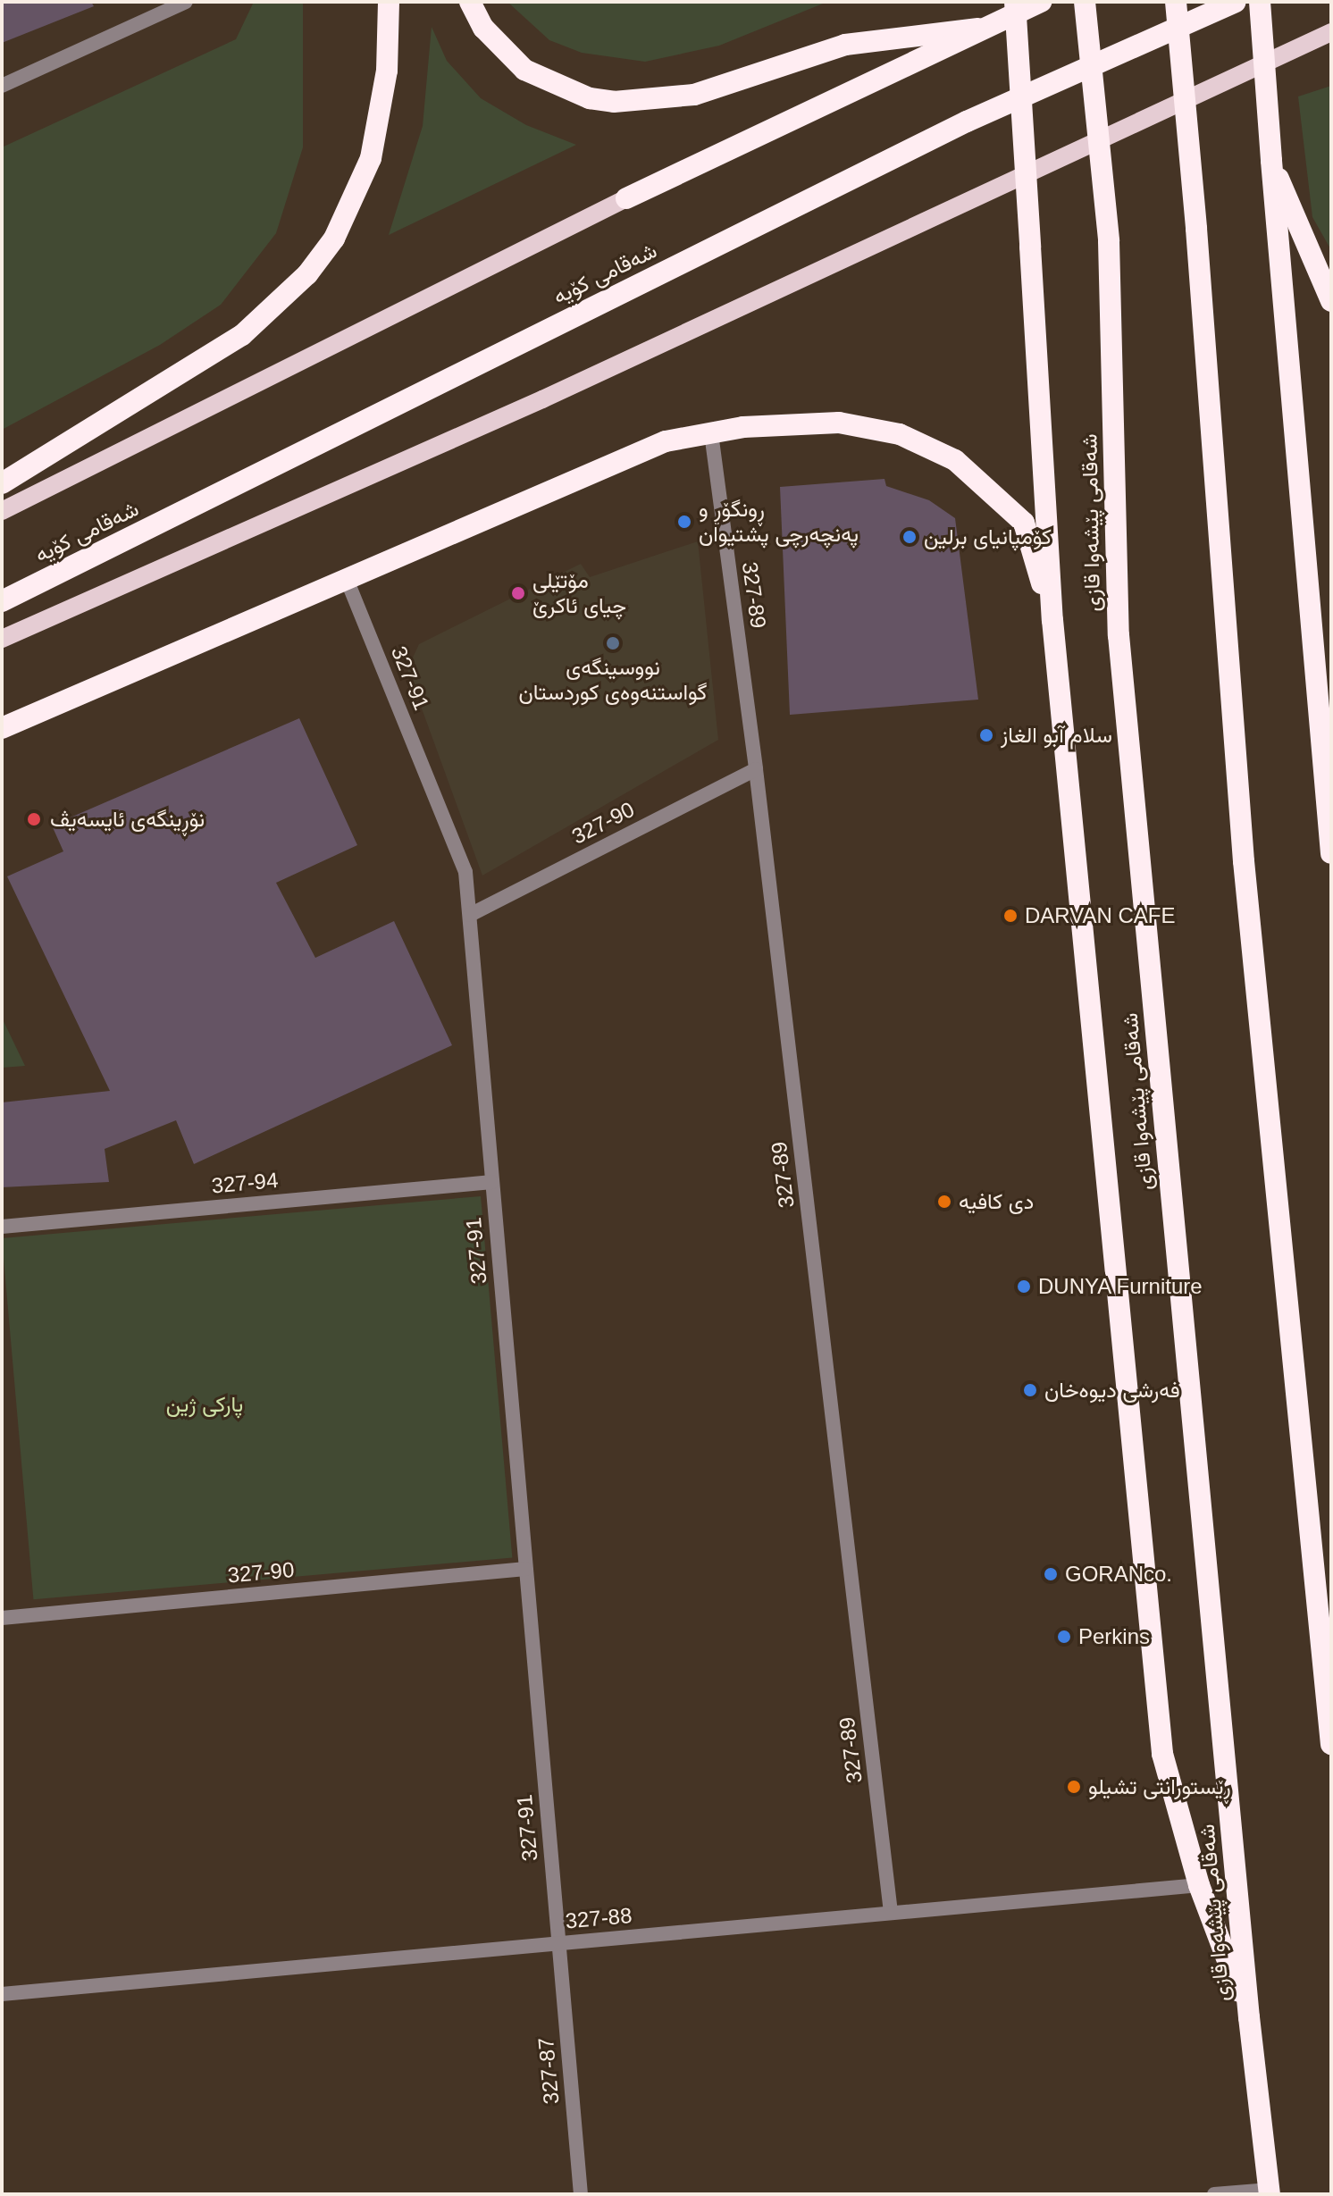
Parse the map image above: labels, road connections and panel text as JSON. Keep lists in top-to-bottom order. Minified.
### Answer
{"streets":{"highway":["شەقامی کۆیە","شەقامی پێشەوا قازی"],"street":["327-89","327-91","327-90","327-94","327-88","327-87"]},"crossings":[["327-89","327-90"],["327-89","327-88"],["327-91","327-90"],["327-91","327-94"],["327-91","327-88"],["327-91","327-87"],["327-88","327-87"]],"parks":["پارکی ژین"],"places":["ڕونگۆڕ و پەنچەرچی پشتیوان","کۆمپانیای برلین","مۆتێلی چیای ئاکرێ","نووسینگەی گواستنەوەی کوردستان","سلام آبو الغاز","نۆڕینگەی ئایسەیڤ","DARVAN CAFE","دى كافيه","DUNYA Furniture","فەرشی دیوەخان","GORANco.","Perkins","ڕێستورانتی تشیلو"]}
